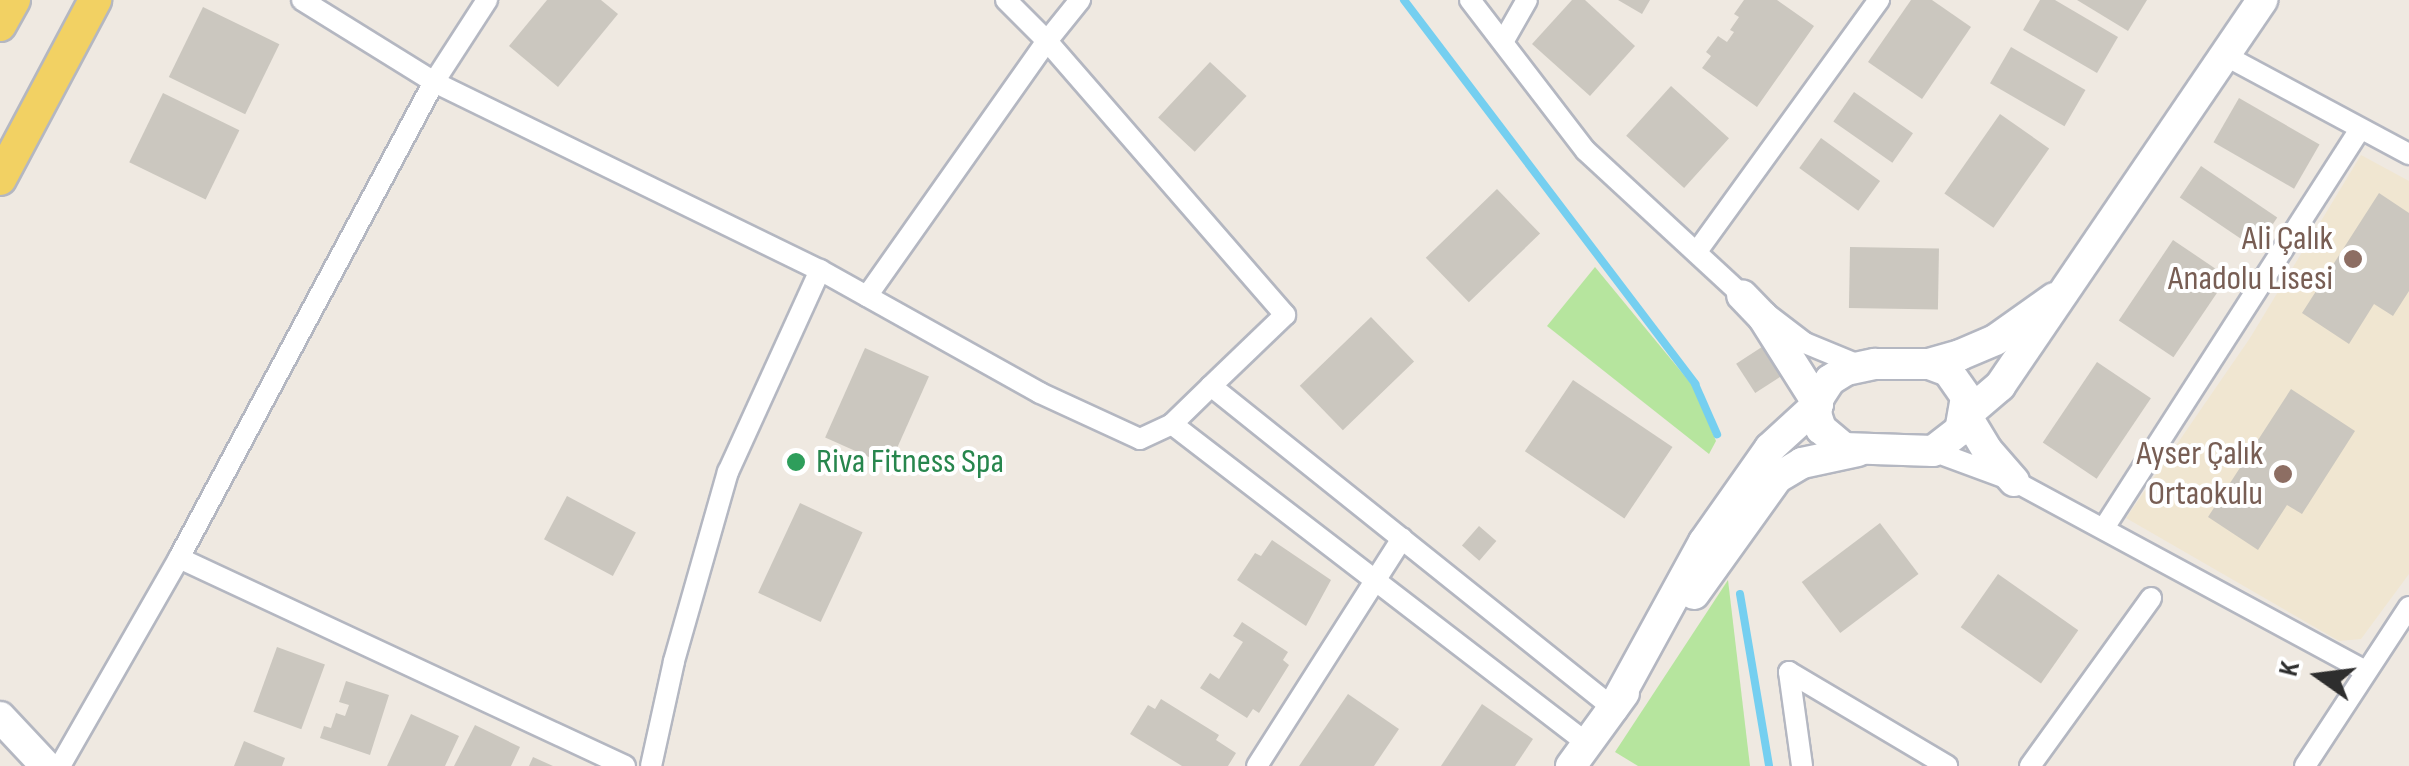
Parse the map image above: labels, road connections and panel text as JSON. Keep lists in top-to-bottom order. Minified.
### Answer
{"places":["Ali Çalık Anadolu Lisesi","Riva Fitness Spa","Ayser Çalık Ortaokulu"],"north":"left"}
